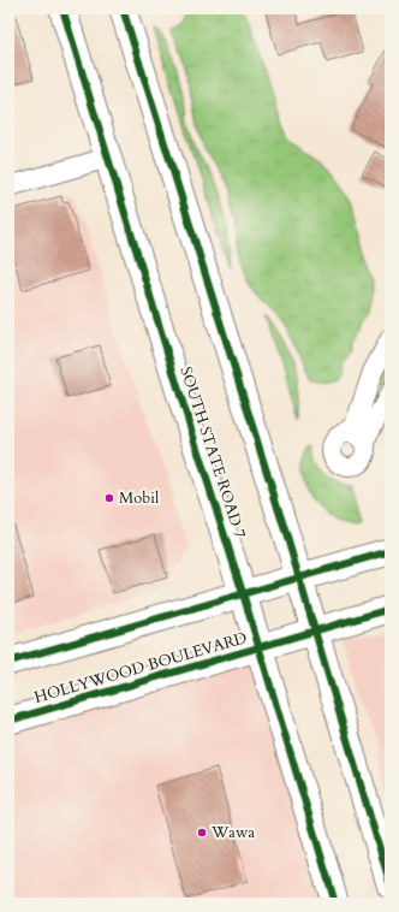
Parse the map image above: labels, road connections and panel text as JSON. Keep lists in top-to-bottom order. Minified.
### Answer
{"streets":{"main road":["SOUTH STATE ROAD 7","HOLLYWOOD BOULEVARD"]},"crossings":[["SOUTH STATE ROAD 7","HOLLYWOOD BOULEVARD"]],"places":["Mobil","Wawa"]}
